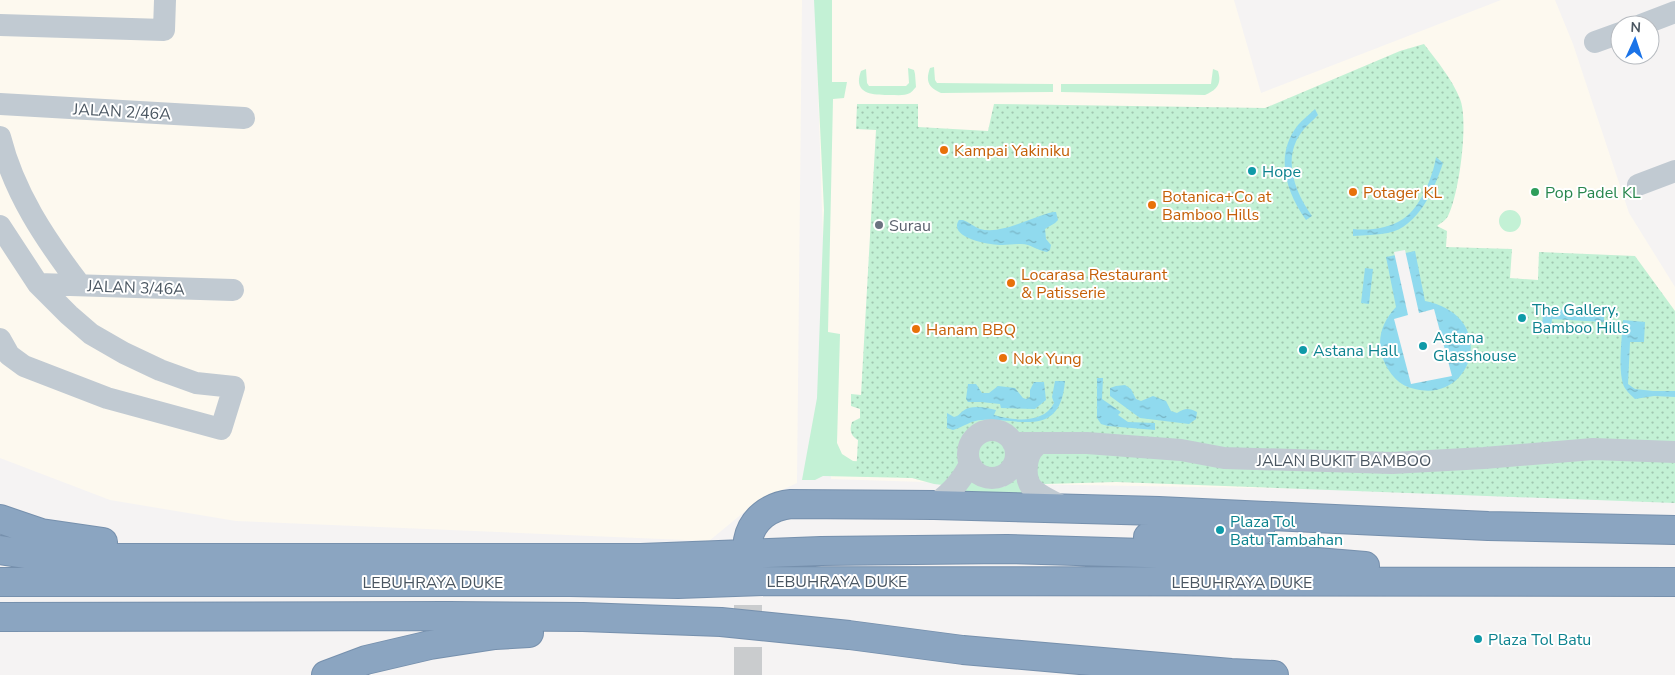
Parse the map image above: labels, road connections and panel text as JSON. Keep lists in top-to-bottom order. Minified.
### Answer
{"streets":{"highway":["LEBUHRAYA DUKE"],"street":["JALAN 2/46A","JALAN 3/46A","JALAN BUKIT BAMBOO"]},"places":["Kampai Yakiniku","Hope","Potager KL","Pop Padel KL","Botanica+Co at Bamboo Hills","Surau","Locarasa Restaurant & Patisserie","The Gallery, Bamboo Hills","Hanam BBQ","Astana Glasshouse","Astana Hall","Nok Yung","Plaza Tol Batu Tambahan","Plaza Tol Batu"],"north":"top"}
